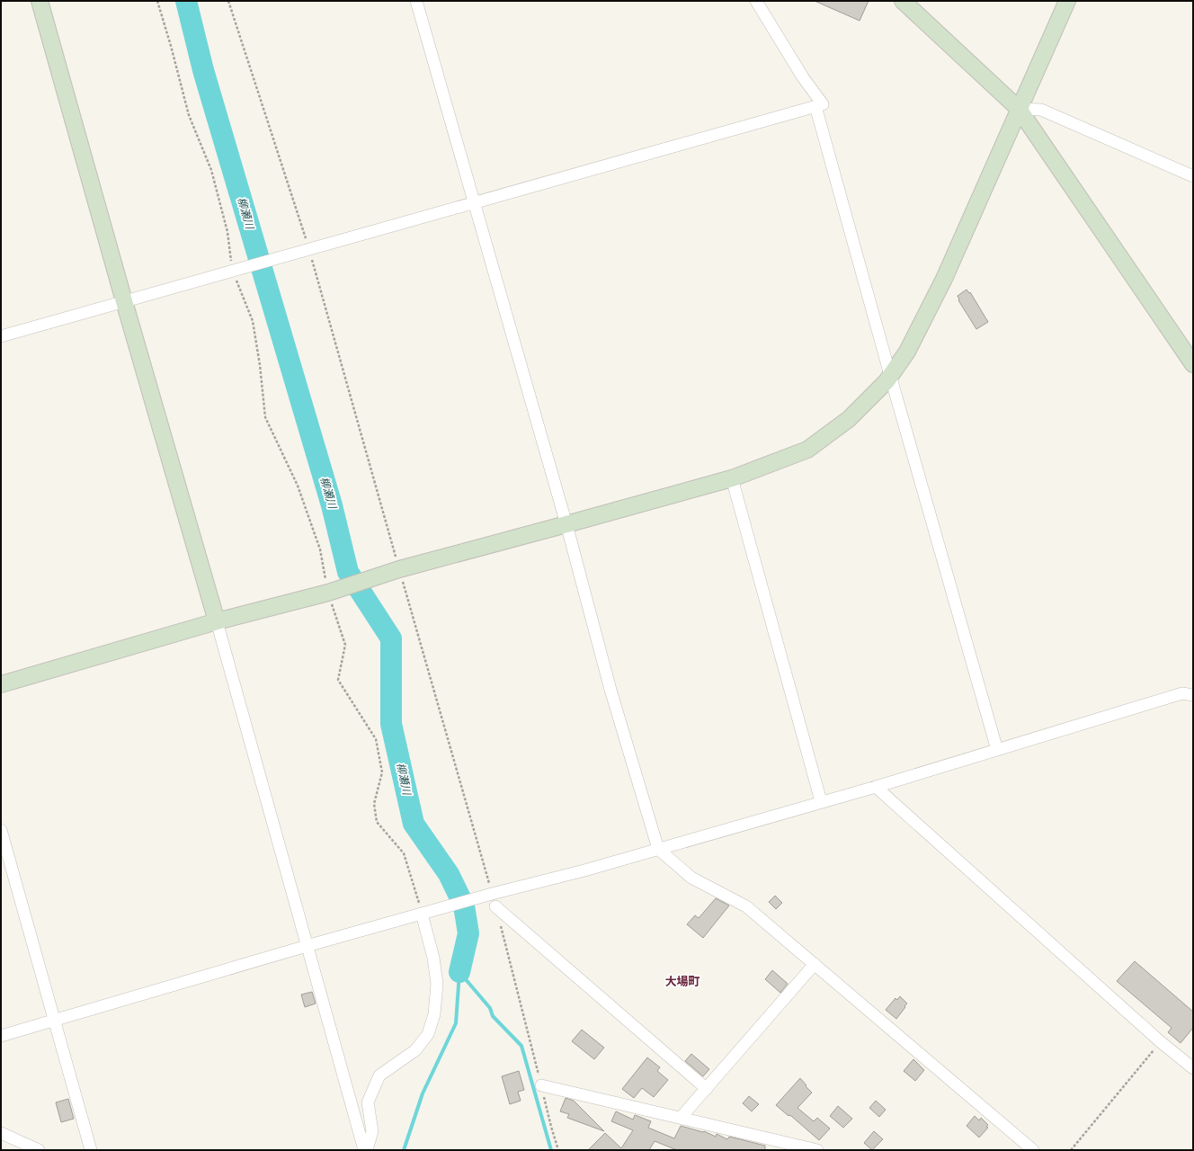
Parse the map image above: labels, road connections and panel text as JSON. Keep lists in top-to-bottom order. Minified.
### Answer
{"districts":["大場町"],"water":["柳瀬川"]}
